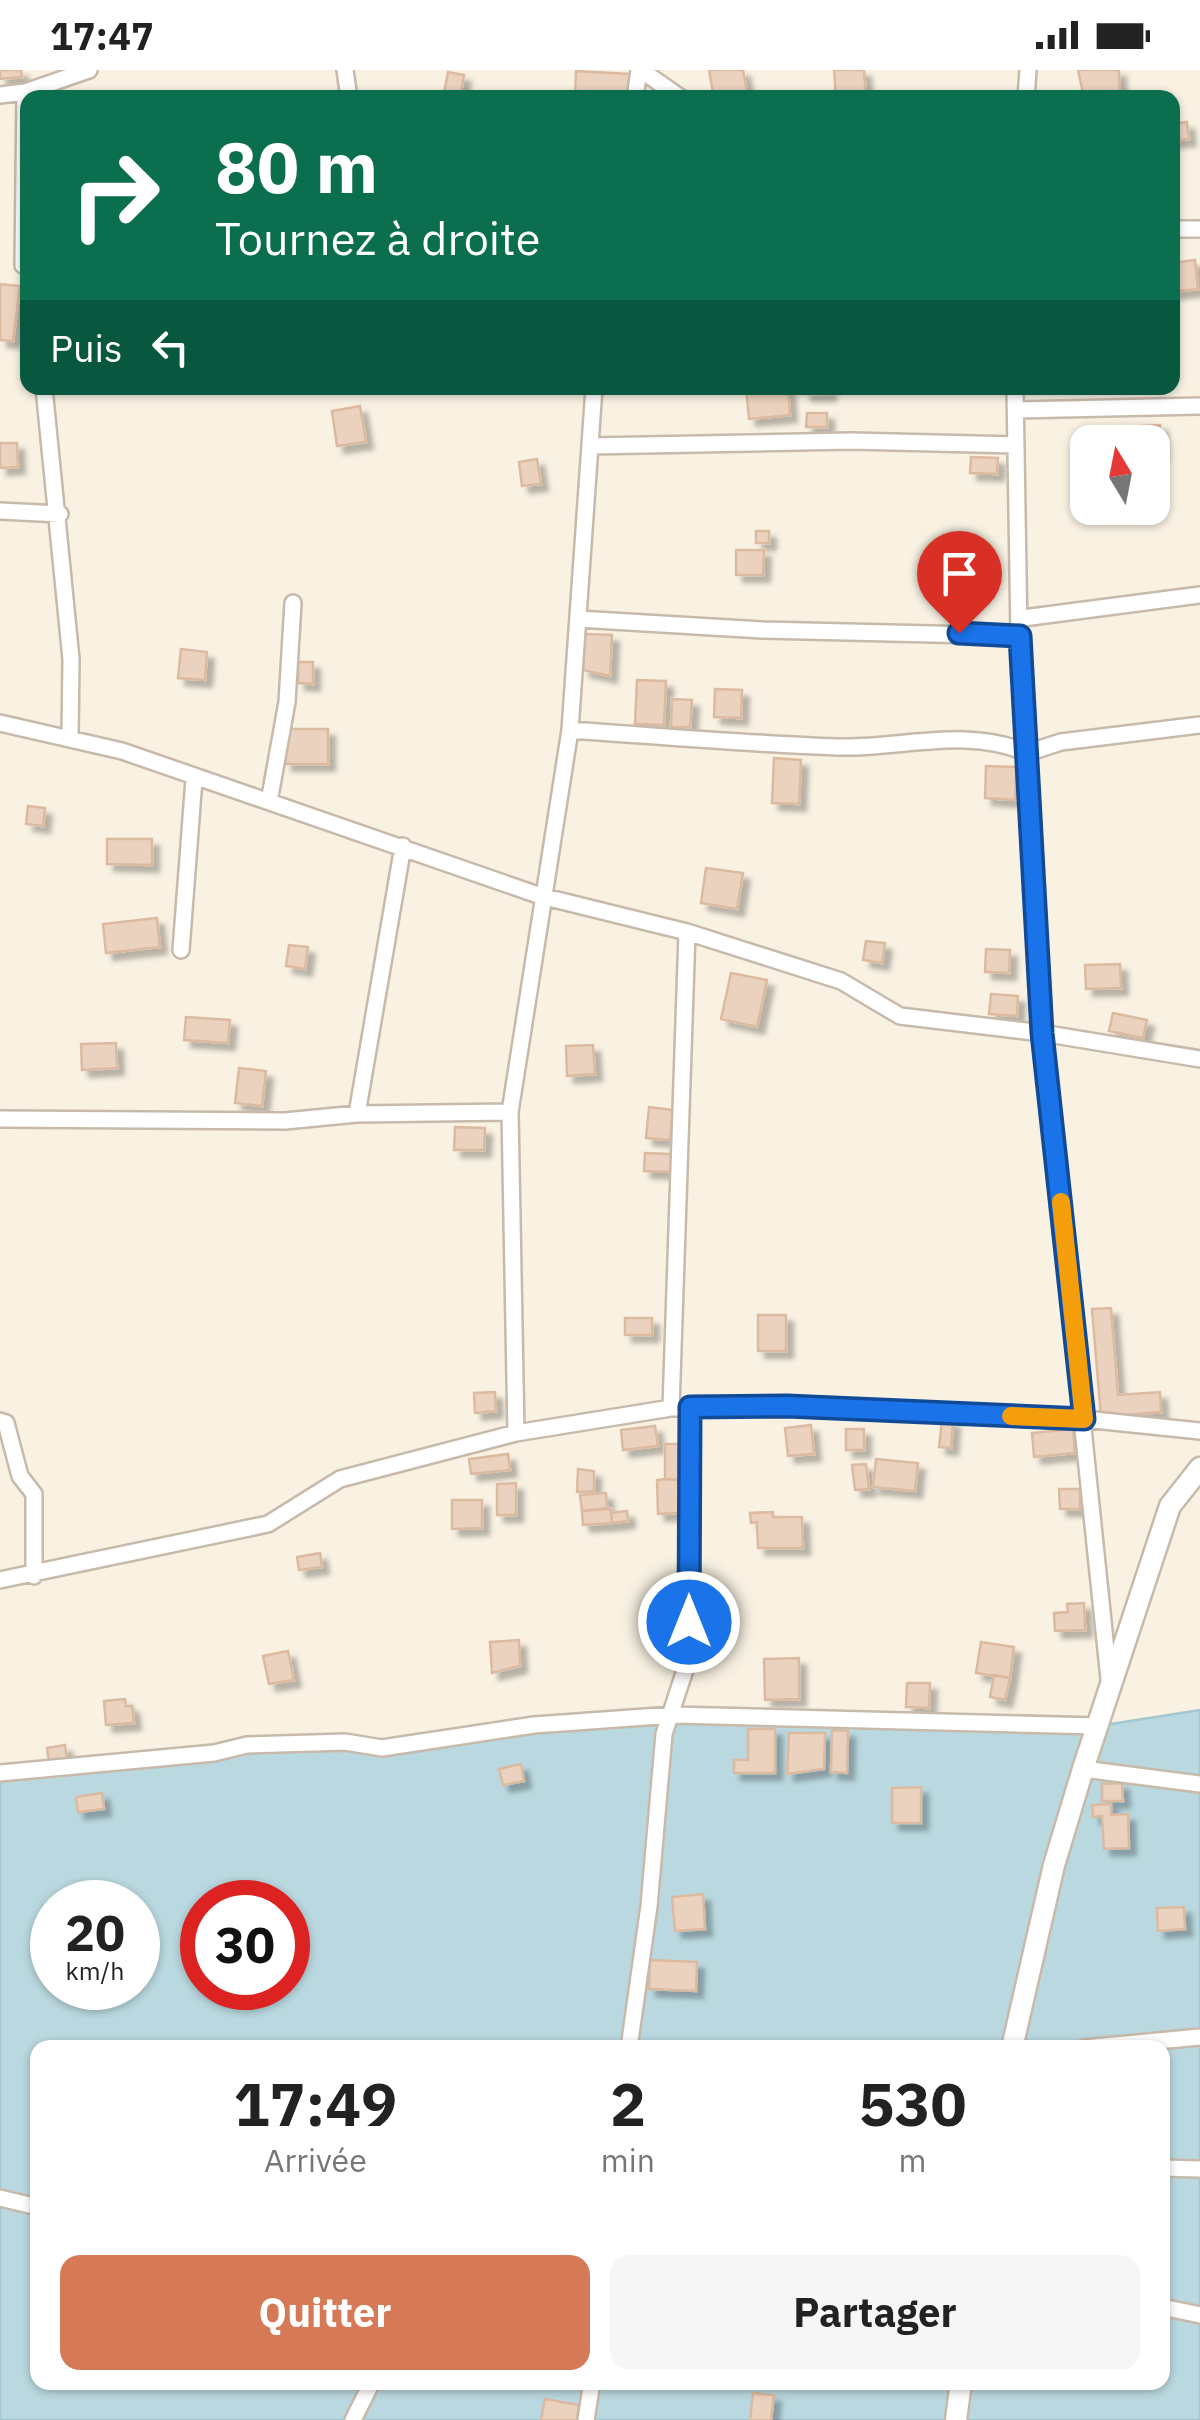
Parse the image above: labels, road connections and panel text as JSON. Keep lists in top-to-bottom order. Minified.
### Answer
{"north":"top","page":{"status":"17:47","turn":["80 m","Tournez à droite"],"then":"Puis","speed":"20 km/h","limit":"30","eta":["17:49","Arrivée","2","min","530","m"],"buttons":["Quitter","Partager"]}}
